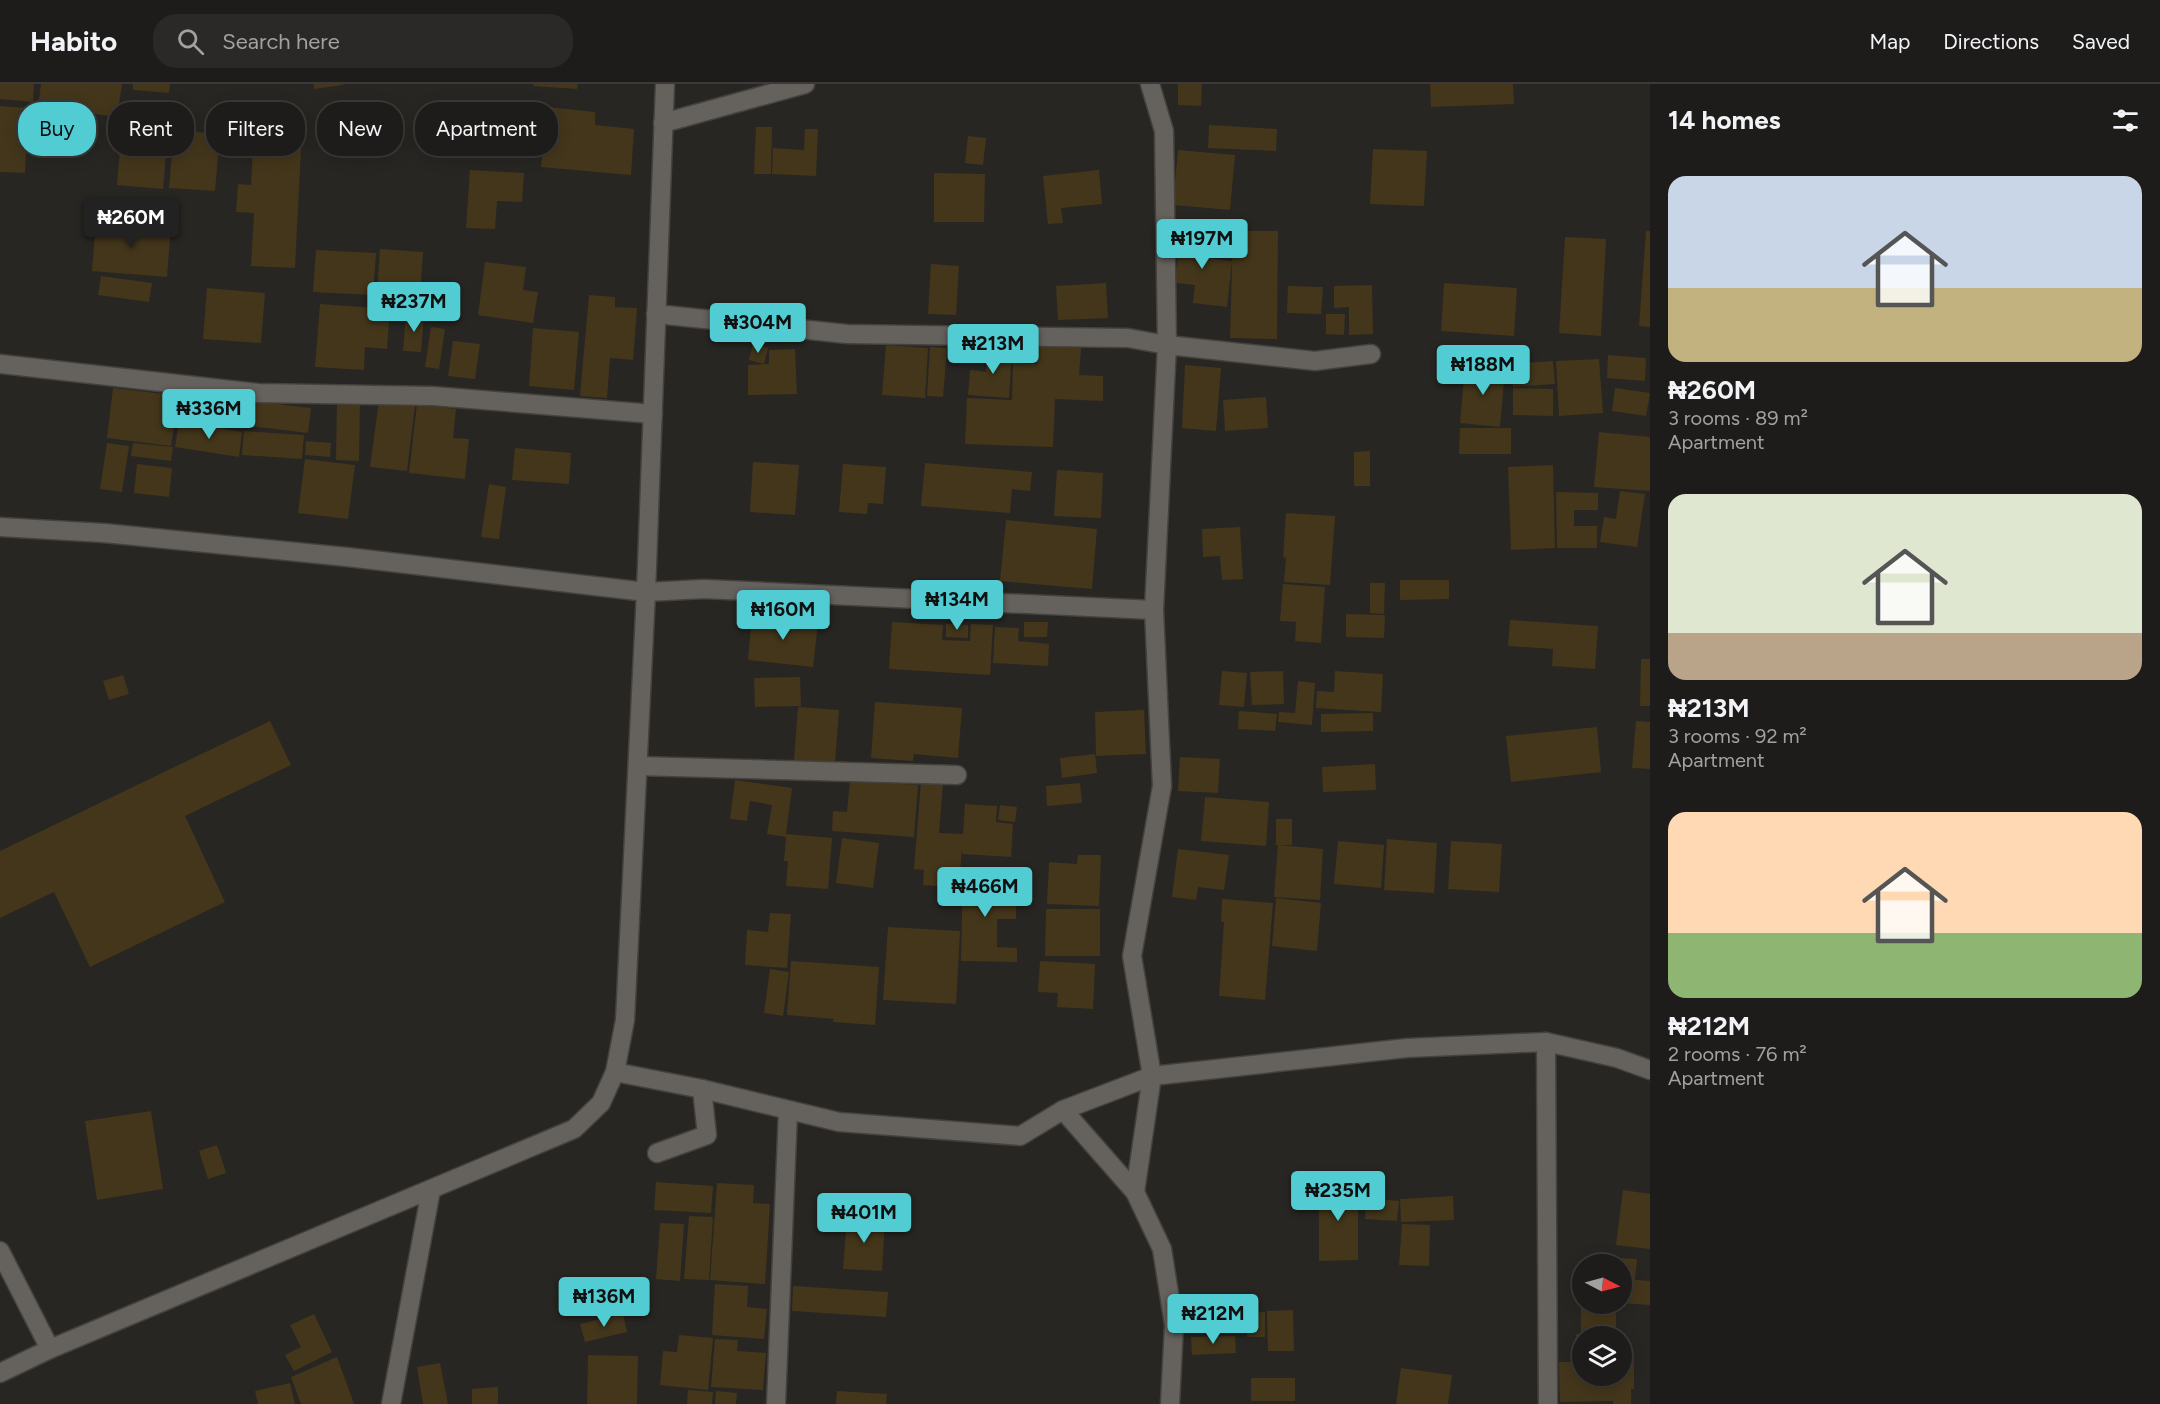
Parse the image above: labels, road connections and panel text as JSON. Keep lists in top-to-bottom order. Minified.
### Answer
{"north":"right","page":{"header":"Habito","search":"Search here","nav":["Map","Directions","Saved"],"heading":"14 homes","chip":["Buy","Rent","Filters","New","Apartment"],"list":[{"name":"₦260M","note":"3 rooms · 89 m² · Apartment"},{"name":"₦213M","note":"3 rooms · 92 m² · Apartment"},{"name":"₦212M","note":"2 rooms · 76 m² · Apartment"}],"price":["₦260M","₦197M","₦237M","₦304M","₦213M","₦188M","₦336M","₦134M","₦160M","₦466M","₦235M","₦401M","₦136M","₦212M"]}}
